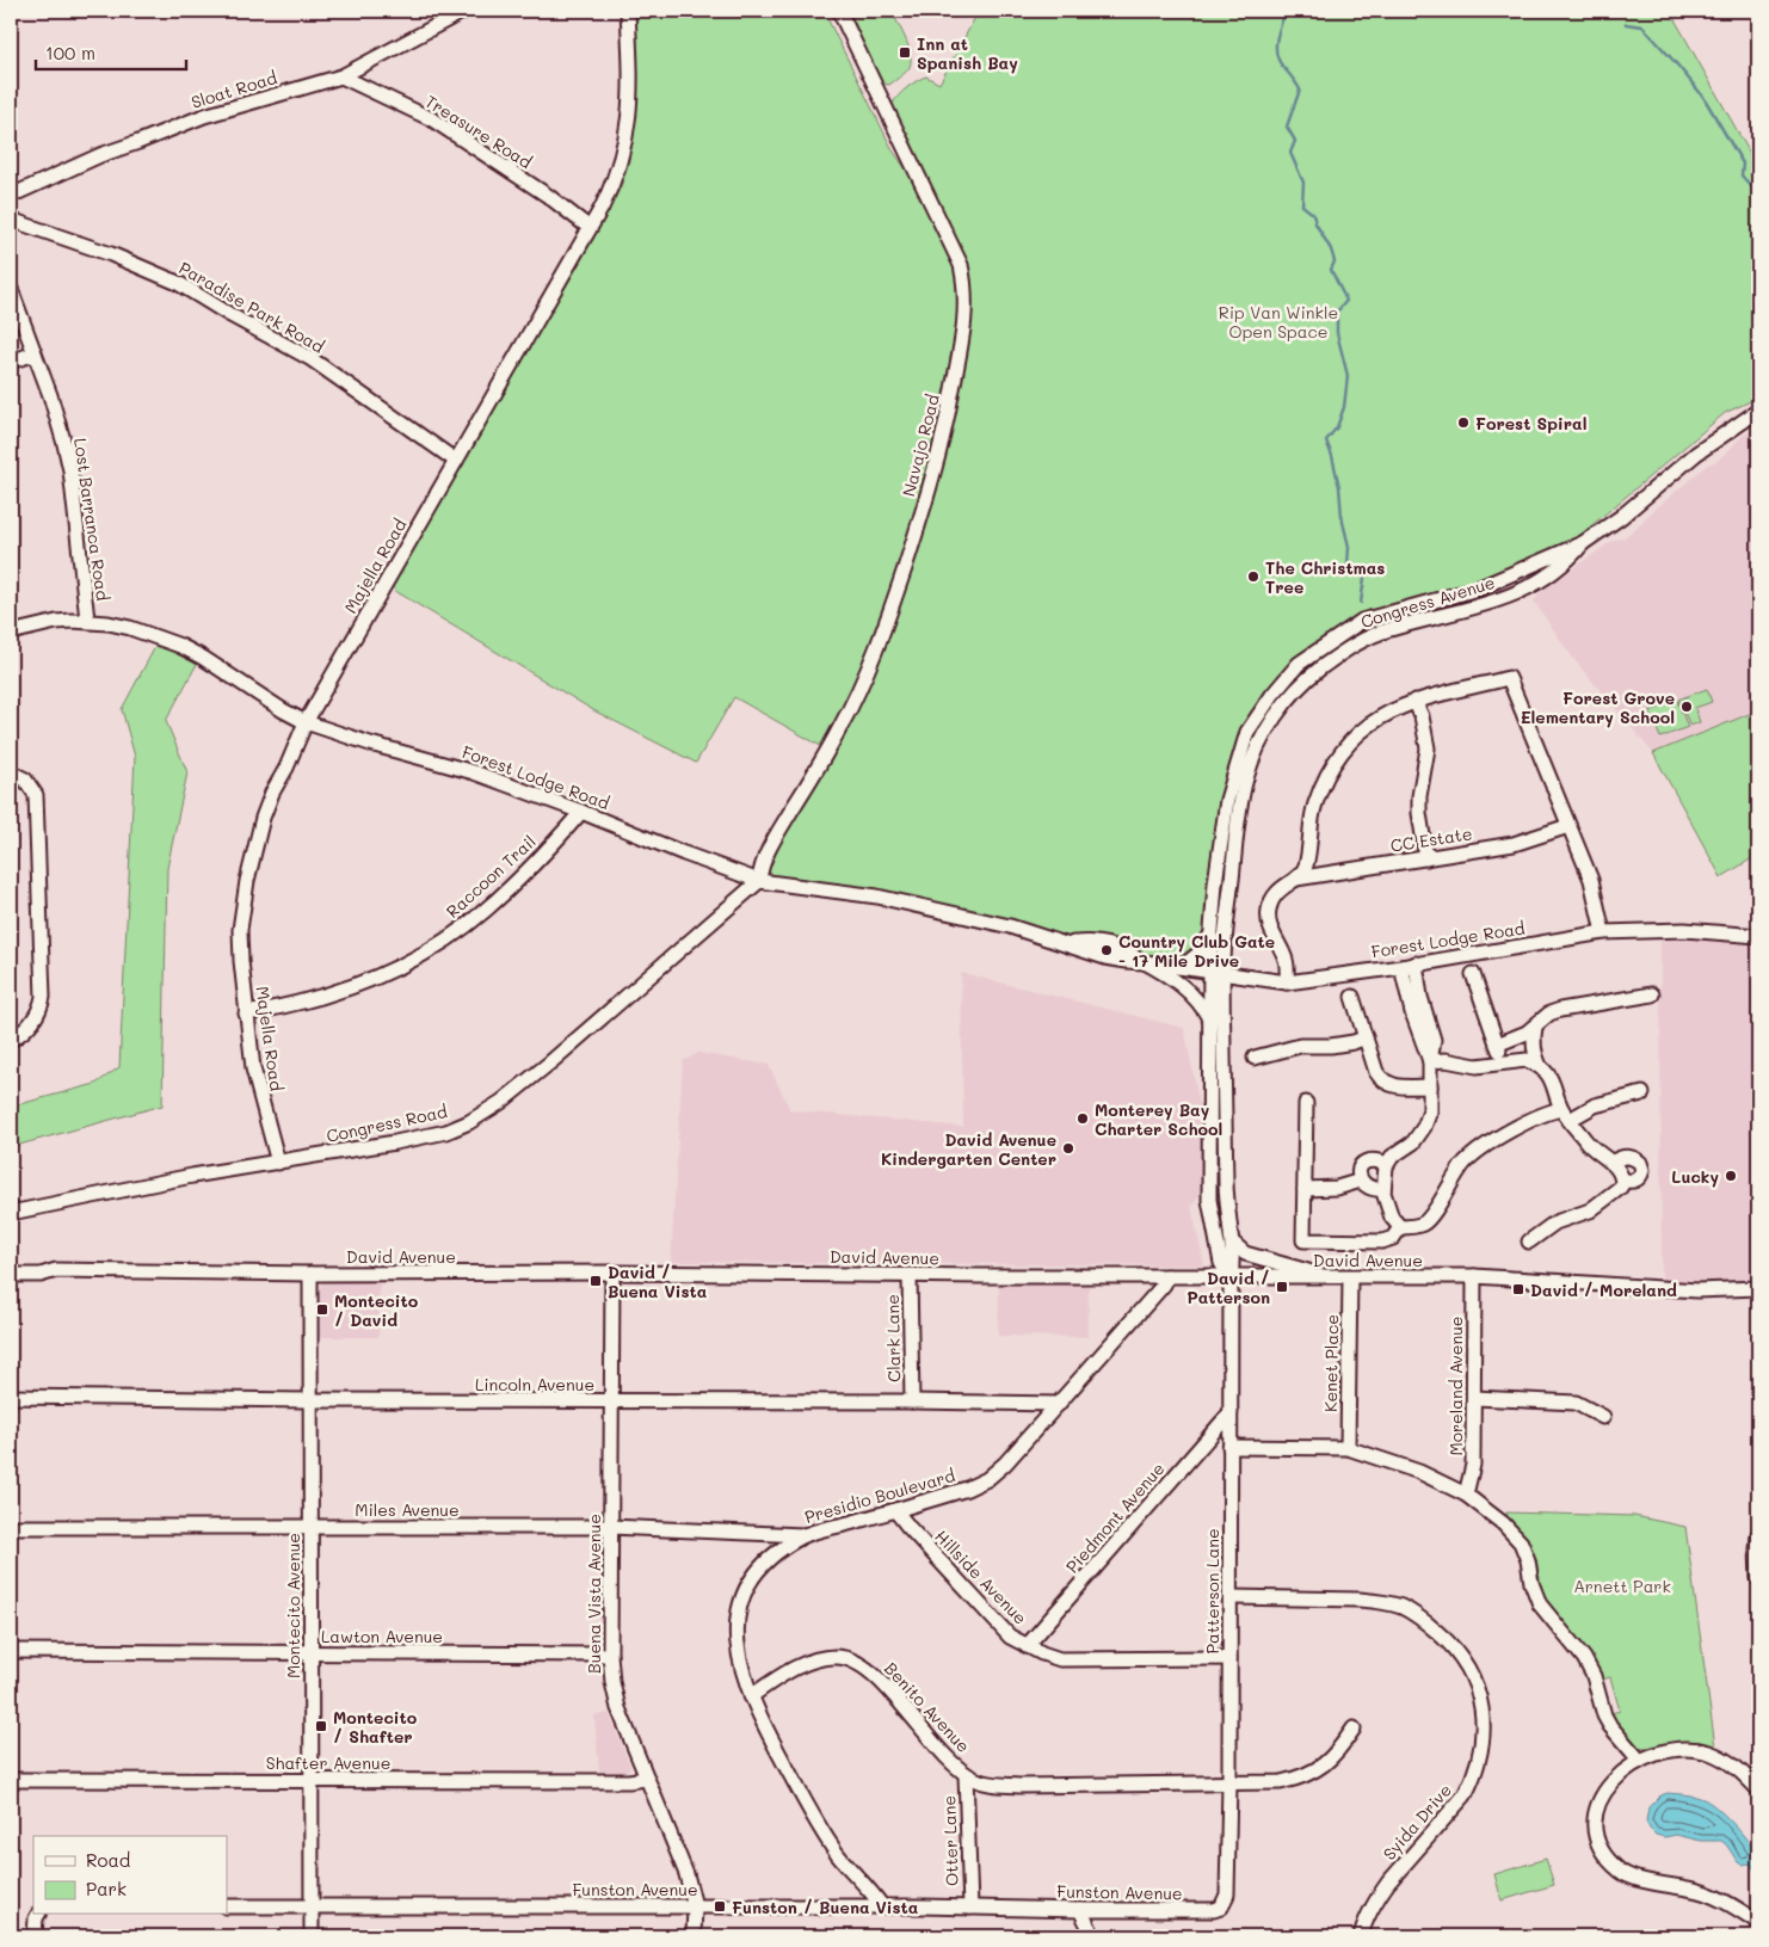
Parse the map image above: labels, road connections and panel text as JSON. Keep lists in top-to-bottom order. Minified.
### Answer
{"streets":{"street":["Sloat Road","Treasure Road","Paradise Park Road","Navajo Road","Lost Barranca Road","Majella Road","Congress Avenue","Forest Lodge Road","CC Estate","Raccoon Trail","Congress Road","David Avenue","Clark Lane","Kenet Place","Lincoln Avenue","Moreland Avenue","Presidio Boulevard","Miles Avenue","Piedmont Avenue","Hillside Avenue","Patterson Lane","Buena Vista Avenue","Montecito Avenue","Lawton Avenue","Benito Avenue","Shafter Avenue","Syida Drive","Otter Lane","Funston Avenue"]},"crossings":[["Sloat Road","Treasure Road"],["Treasure Road","Majella Road"],["Paradise Park Road","Majella Road"],["Navajo Road","Forest Lodge Road"],["Navajo Road","Congress Road"],["Lost Barranca Road","Forest Lodge Road"],["Majella Road","Forest Lodge Road"],["Majella Road","Raccoon Trail"],["Majella Road","Congress Road"],["Congress Avenue","Forest Lodge Road"],["Congress Avenue","David Avenue"],["Congress Avenue","Patterson Lane"],["Forest Lodge Road","Raccoon Trail"],["Forest Lodge Road","Congress Road"],["David Avenue","Clark Lane"],["David Avenue","Kenet Place"],["David Avenue","Moreland Avenue"],["David Avenue","Presidio Boulevard"],["David Avenue","Patterson Lane"],["David Avenue","Buena Vista Avenue"],["David Avenue","Montecito Avenue"],["Clark Lane","Lincoln Avenue"],["Lincoln Avenue","Presidio Boulevard"],["Lincoln Avenue","Buena Vista Avenue"],["Lincoln Avenue","Montecito Avenue"],["Presidio Boulevard","Miles Avenue"],["Presidio Boulevard","Hillside Avenue"],["Presidio Boulevard","Benito Avenue"],["Presidio Boulevard","Funston Avenue"],["Miles Avenue","Buena Vista Avenue"],["Miles Avenue","Montecito Avenue"],["Piedmont Avenue","Hillside Avenue"],["Piedmont Avenue","Patterson Lane"],["Hillside Avenue","Patterson Lane"],["Patterson Lane","Benito Avenue"],["Patterson Lane","Syida Drive"],["Patterson Lane","Funston Avenue"],["Buena Vista Avenue","Lawton Avenue"],["Buena Vista Avenue","Shafter Avenue"],["Buena Vista Avenue","Funston Avenue"],["Montecito Avenue","Lawton Avenue"],["Montecito Avenue","Shafter Avenue"],["Montecito Avenue","Funston Avenue"],["Benito Avenue","Otter Lane"],["Otter Lane","Funston Avenue"]],"parks":["Rip Van Winkle Open Space","Arnett Park"],"places":{"transit":["Inn at Spanish Bay","David / Buena Vista","David / Patterson","David / Moreland","Montecito / David","Montecito / Shafter","Funston / Buena Vista"],"other":["Forest Spiral","The Christmas Tree","Forest Grove Elementary School","Country Club Gate - 17 Mile Drive","Monterey Bay Charter School","David Avenue Kindergarten Center","Lucky"]},"legend":["Road","Park"],"scale_bar":"100 m"}
